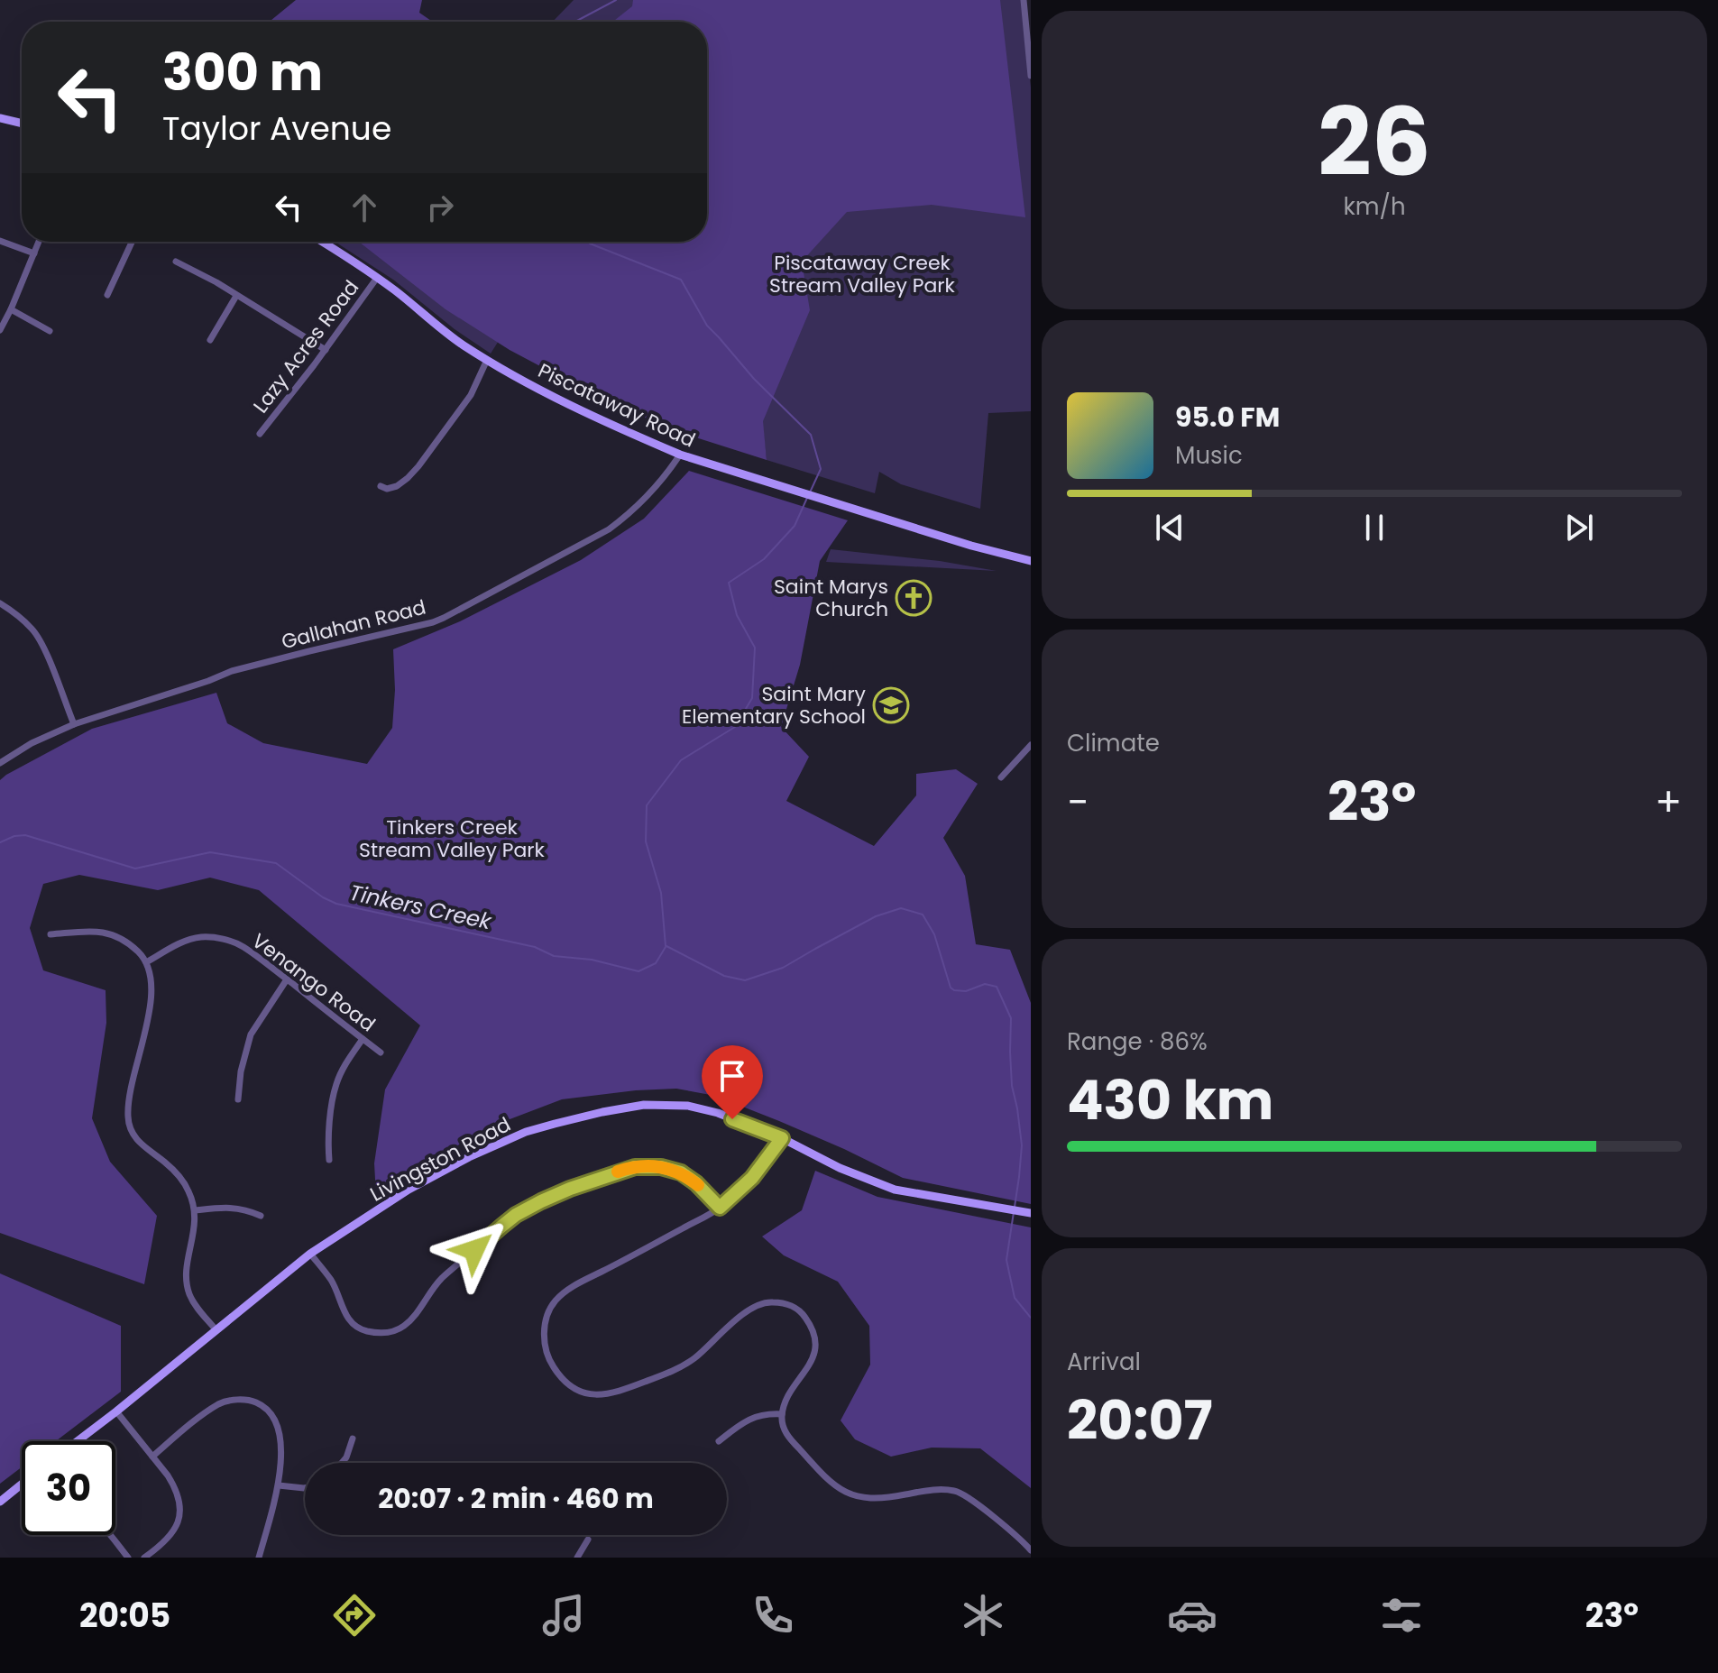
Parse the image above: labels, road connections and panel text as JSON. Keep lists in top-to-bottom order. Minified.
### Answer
{"streets":{"main road":["Piscataway Road","Livingston Road"],"street":["Lazy Acres Road","Gallahan Road","Venango Road"]},"crossings":[["Lazy Acres Road","Piscataway Road"],["Piscataway Road","Gallahan Road"]],"water":["Tinkers Creek"],"parks":["Piscataway Creek Stream Valley Park","Tinkers Creek Stream Valley Park"],"places":{"church":["Saint Marys Church"],"school or university":["Saint Mary Elementary School"]},"page":{"tile":[["26","km/h"],"Climate",["Range · 86%","430 km"],["Arrival","20:07"]],"turn":["300 m","Taylor Avenue"],"song":["95.0 FM","Music"],"heat":["−","23°","+"],"limit":"30","trip":"20:07 · 2 min · 460 m","tabs":["20:05","23°"]}}
